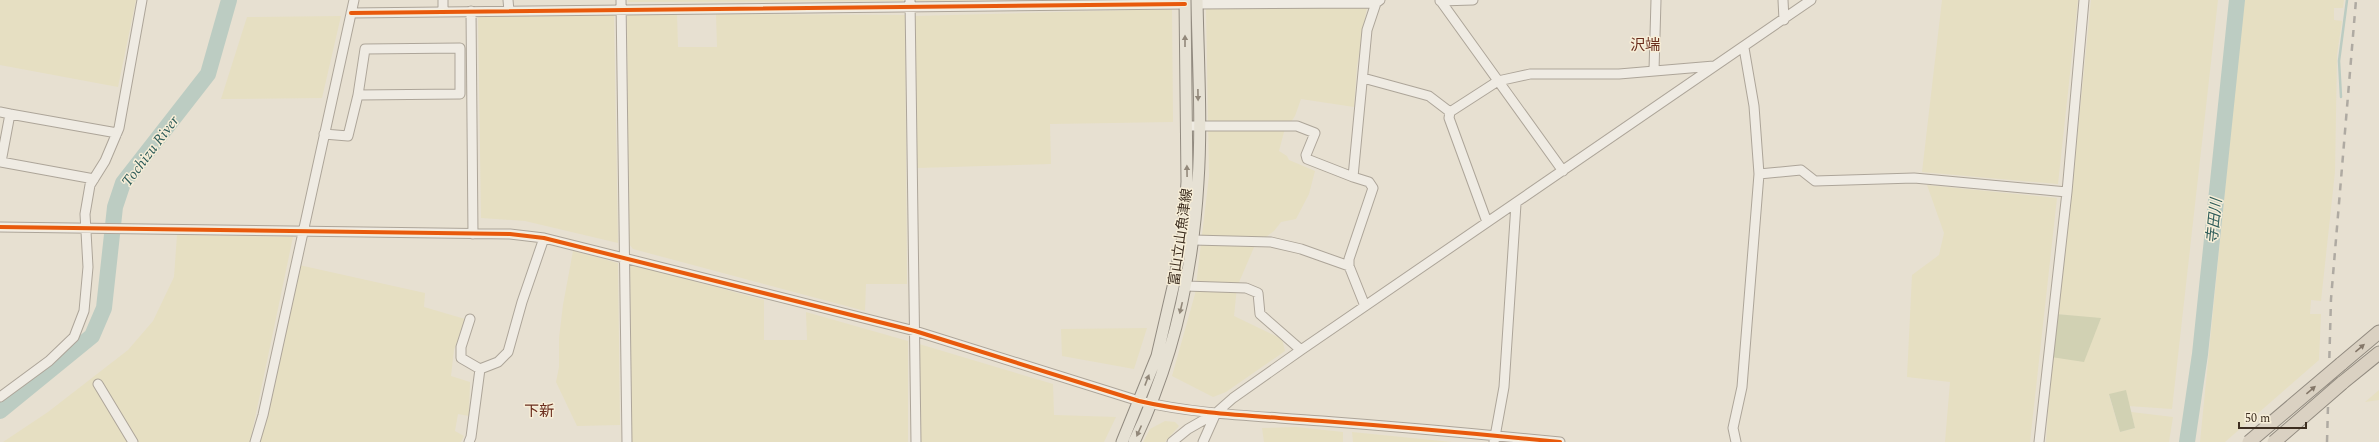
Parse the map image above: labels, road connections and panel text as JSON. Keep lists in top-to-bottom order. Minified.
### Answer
{"streets":{"main road":["富山立山魚津線"]},"districts":["沢端","下新"],"water":["Tochizu River","寺田川"],"scale_bar":"50 m"}
